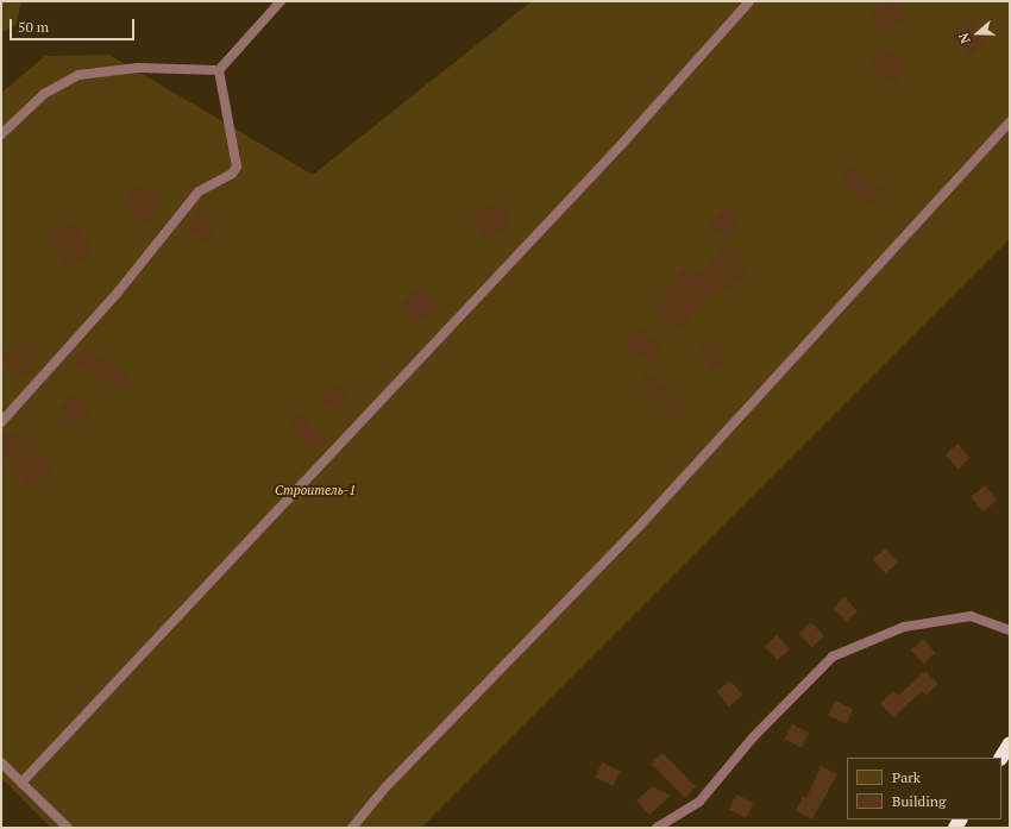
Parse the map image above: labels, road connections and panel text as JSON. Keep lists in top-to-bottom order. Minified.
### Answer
{"parks":["Строитель-1"],"legend":["Park","Building"],"scale_bar":"50 m","north":"left"}
